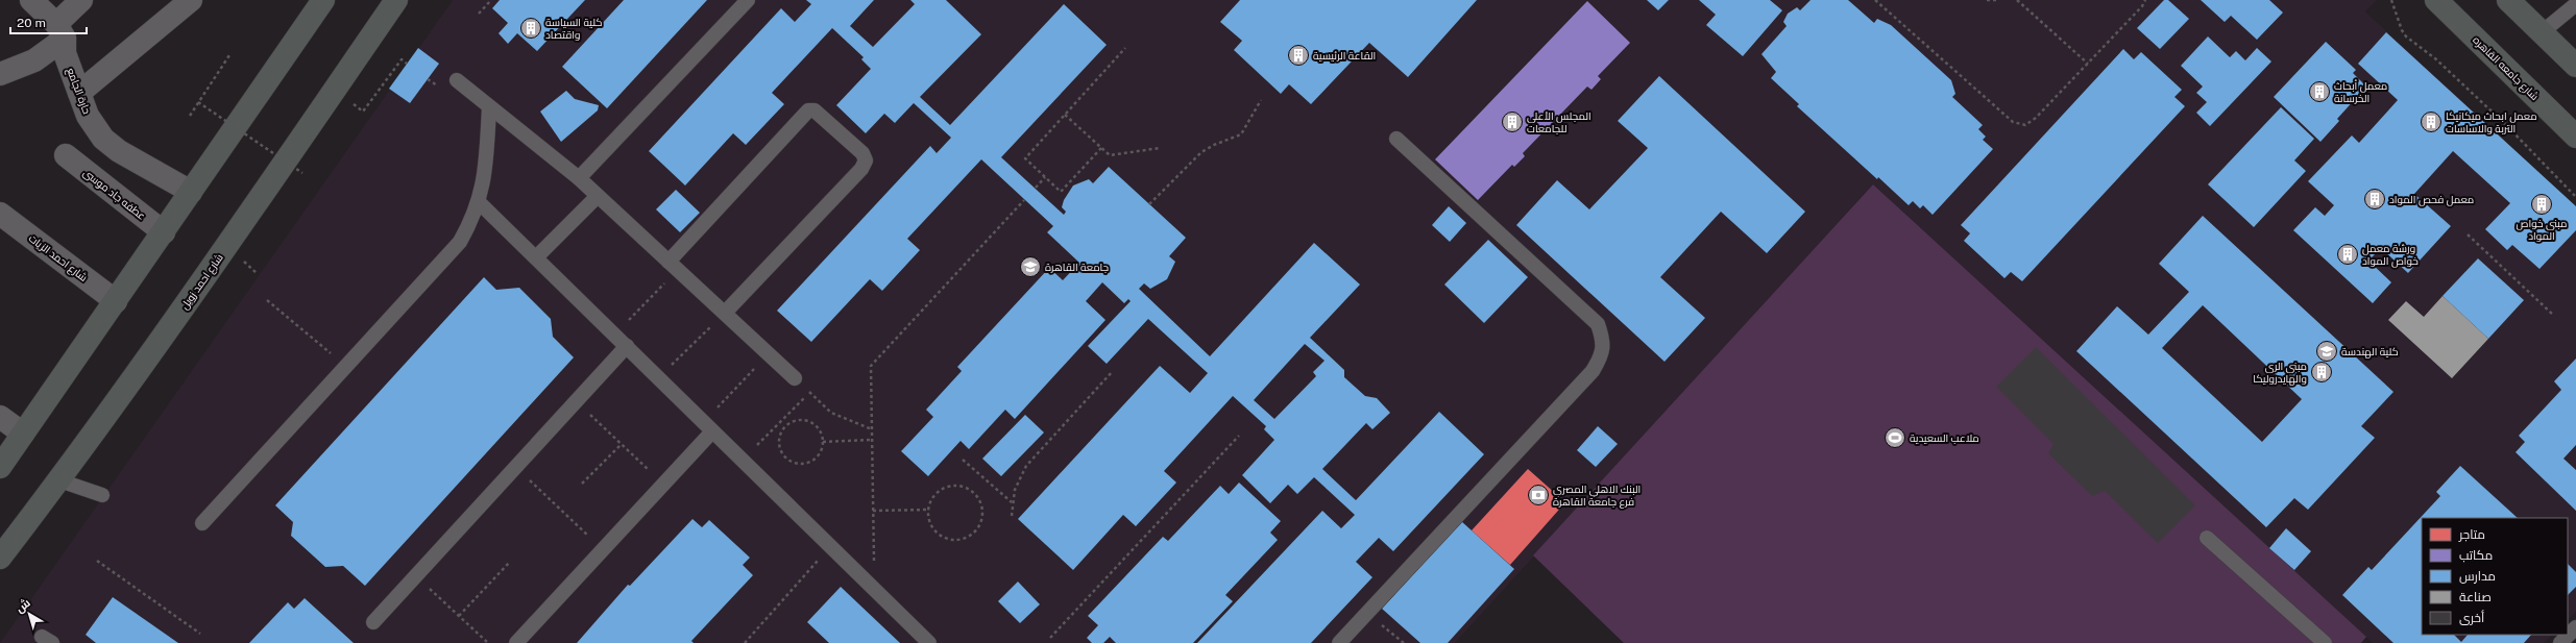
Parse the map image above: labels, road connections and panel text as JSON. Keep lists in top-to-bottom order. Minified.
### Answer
{"streets":{"main road":["شارع جامعه القاهره","شارع احمد زويل"],"street":["حارة الجامع","عطفه جاد موسى","شارع احمد الزيات"]},"places":{"building":["كلية السياسة واقتصاد","القاعة الرئيسية","معمل أبحاث الخرسانة","المجلس الأعلى للجامعات","معمل ابحاث ميكانيكا التربة والاساسات","معمل فحص المواد","مبنى خواص المواد","ورشة معمل خواص المواد","مبنى الرى والهايدروليكا"],"school or university":["جامعة القاهرة","كلية الهندسة"],"sports":["ملاعب السعيدية"],"bank":["البنك الاهلي المصري فرع جامعة القاهرة"]},"legend":["متاجر","مكاتب","مدارس","صناعة","أخرى"],"scale_bar":"20 m","north":"top left"}
